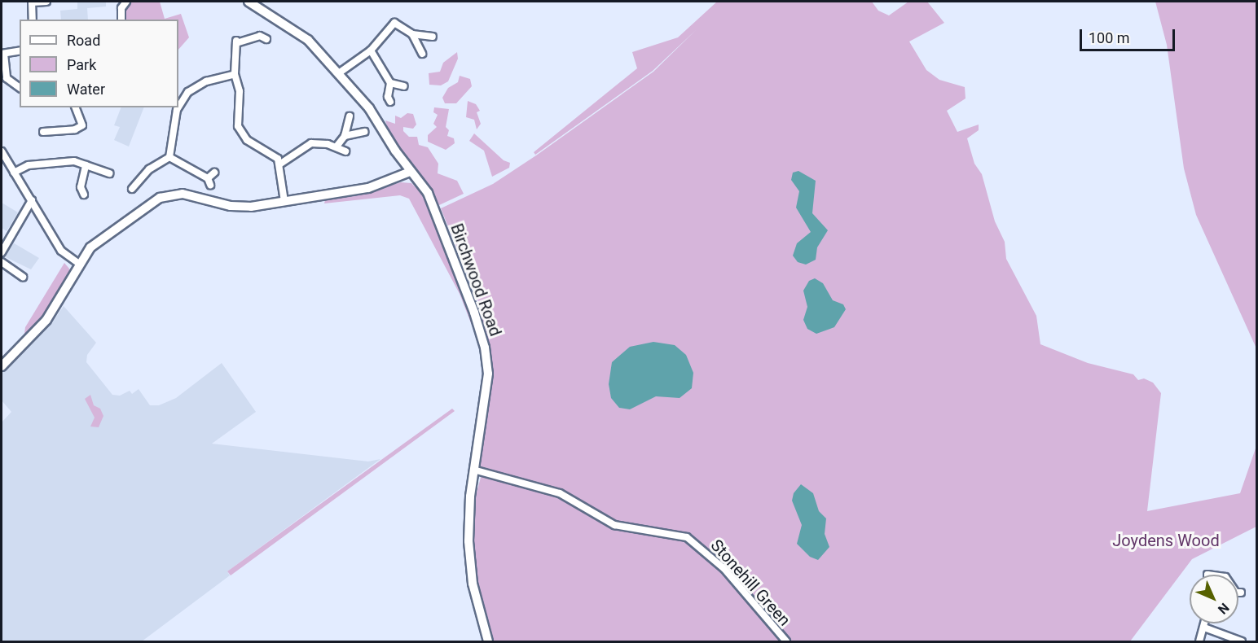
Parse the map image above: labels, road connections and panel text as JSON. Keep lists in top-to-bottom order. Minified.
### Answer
{"streets":{"street":["Birchwood Road","Stonehill Green"]},"crossings":[["Birchwood Road","Stonehill Green"]],"parks":["Joydens Wood"],"legend":["Road","Park","Water"],"scale_bar":"100 m","north":"bottom right"}
